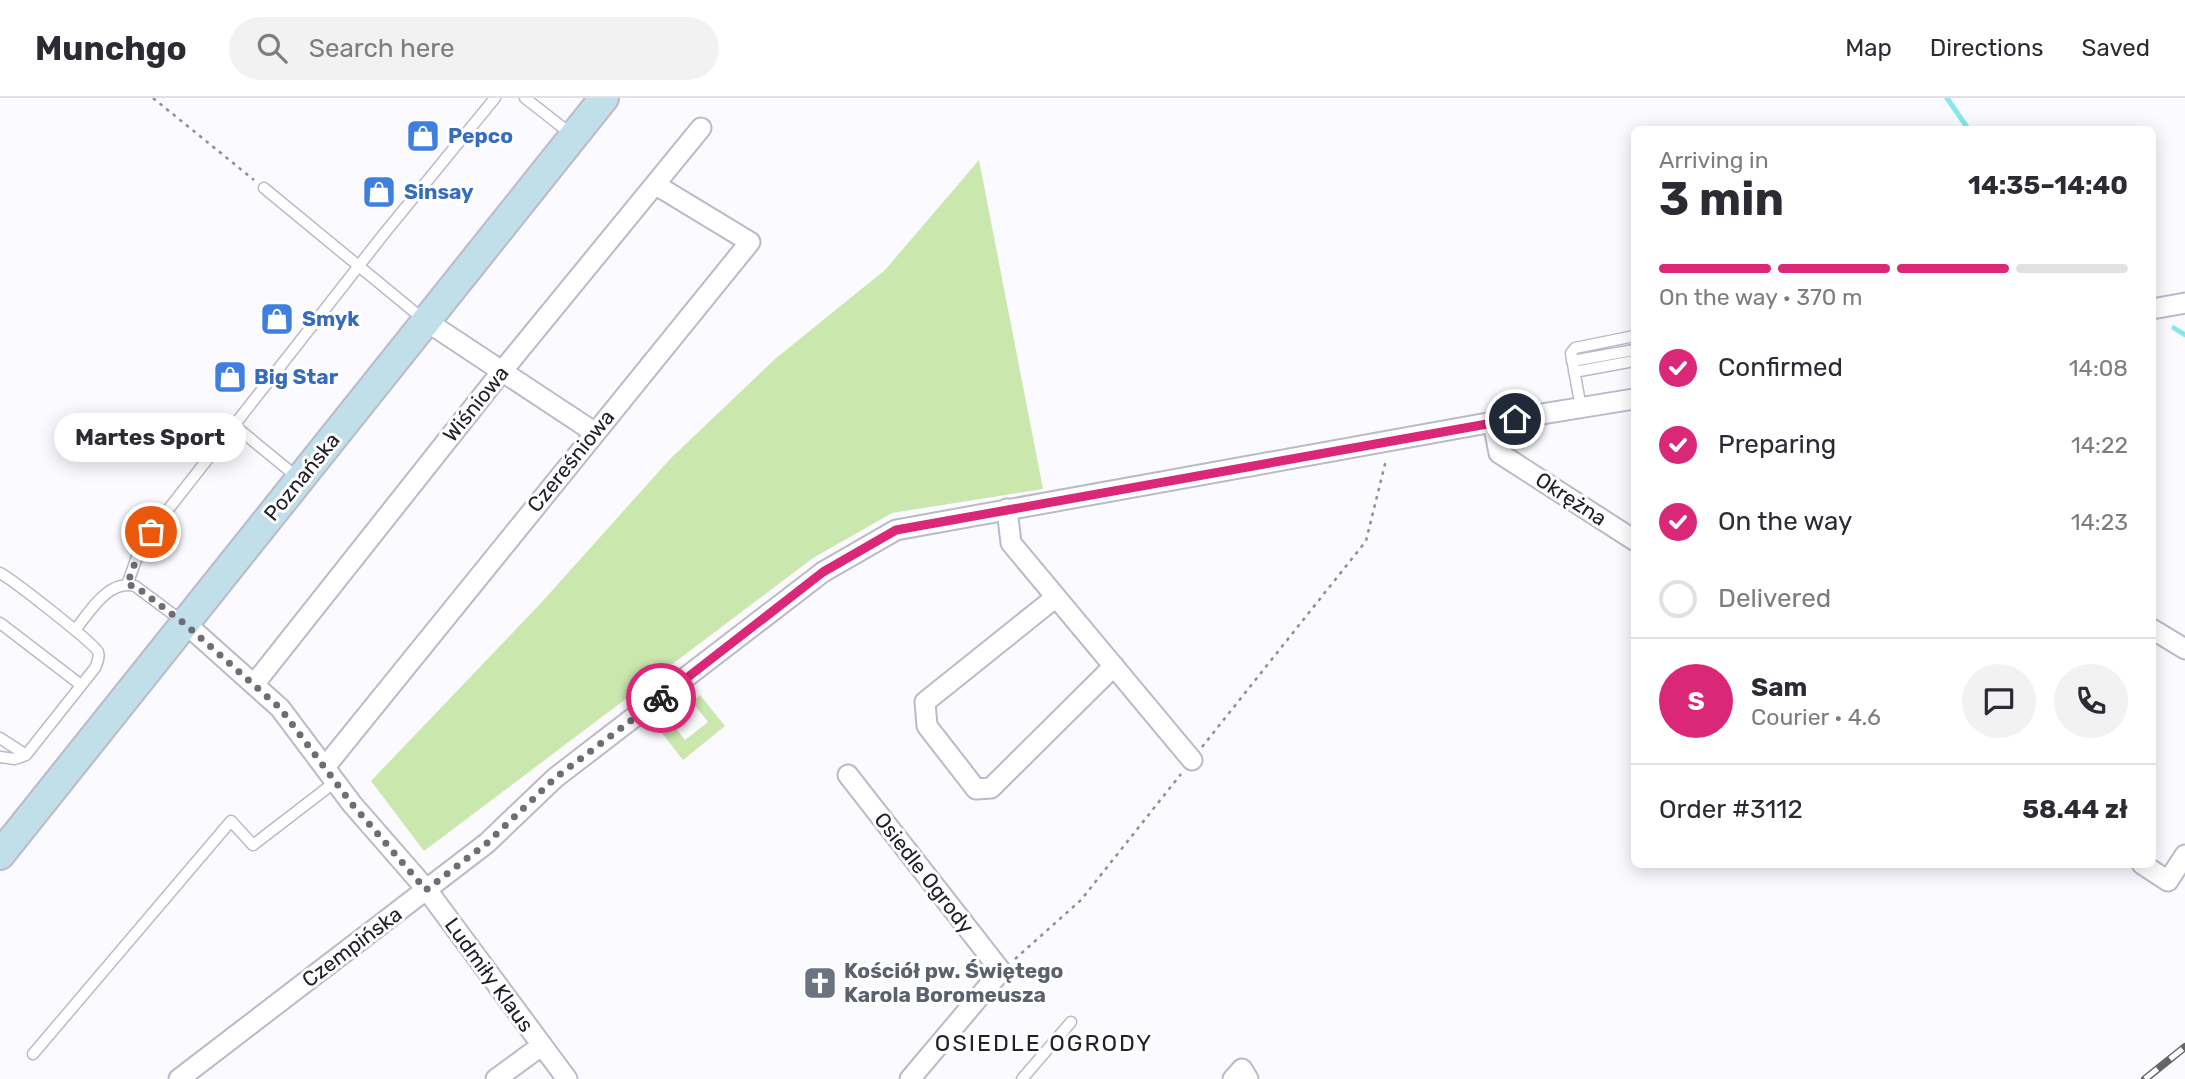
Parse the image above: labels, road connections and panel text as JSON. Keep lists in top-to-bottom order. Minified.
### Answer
{"streets":{"street":["Wiśniowa","Czereśniowa","Poznańska","Okrężna","Osiedle Ogrody","Czempińska","Ludmiły Klaus"]},"crossings":[["Wiśniowa","Czereśniowa"],["Wiśniowa","Ludmiły Klaus"],["Czereśniowa","Ludmiły Klaus"],["Poznańska","Ludmiły Klaus"],["Okrężna","Czempińska"],["Czempińska","Ludmiły Klaus"]],"districts":["OSIEDLE OGRODY"],"places":{"shop":["Pepco","Sinsay","Smyk","Big Star"],"other":["Martes Sport"],"church":["Kościół pw. Świętego Karola Boromeusza"]},"page":{"header":"Munchgo","search":"Search here","nav":["Map","Directions","Saved"],"heading":["3 min","Arriving in","14:35–14:40"],"panel":["Sam","Courier · 4.6","Order #3112","58.44 zł"],"bar":"On the way · 370 m","list":[["Confirmed","14:08"],["Preparing","14:22"],["On the way","14:23"],"Delivered"],"bubble":"Martes Sport","round":"S"}}
